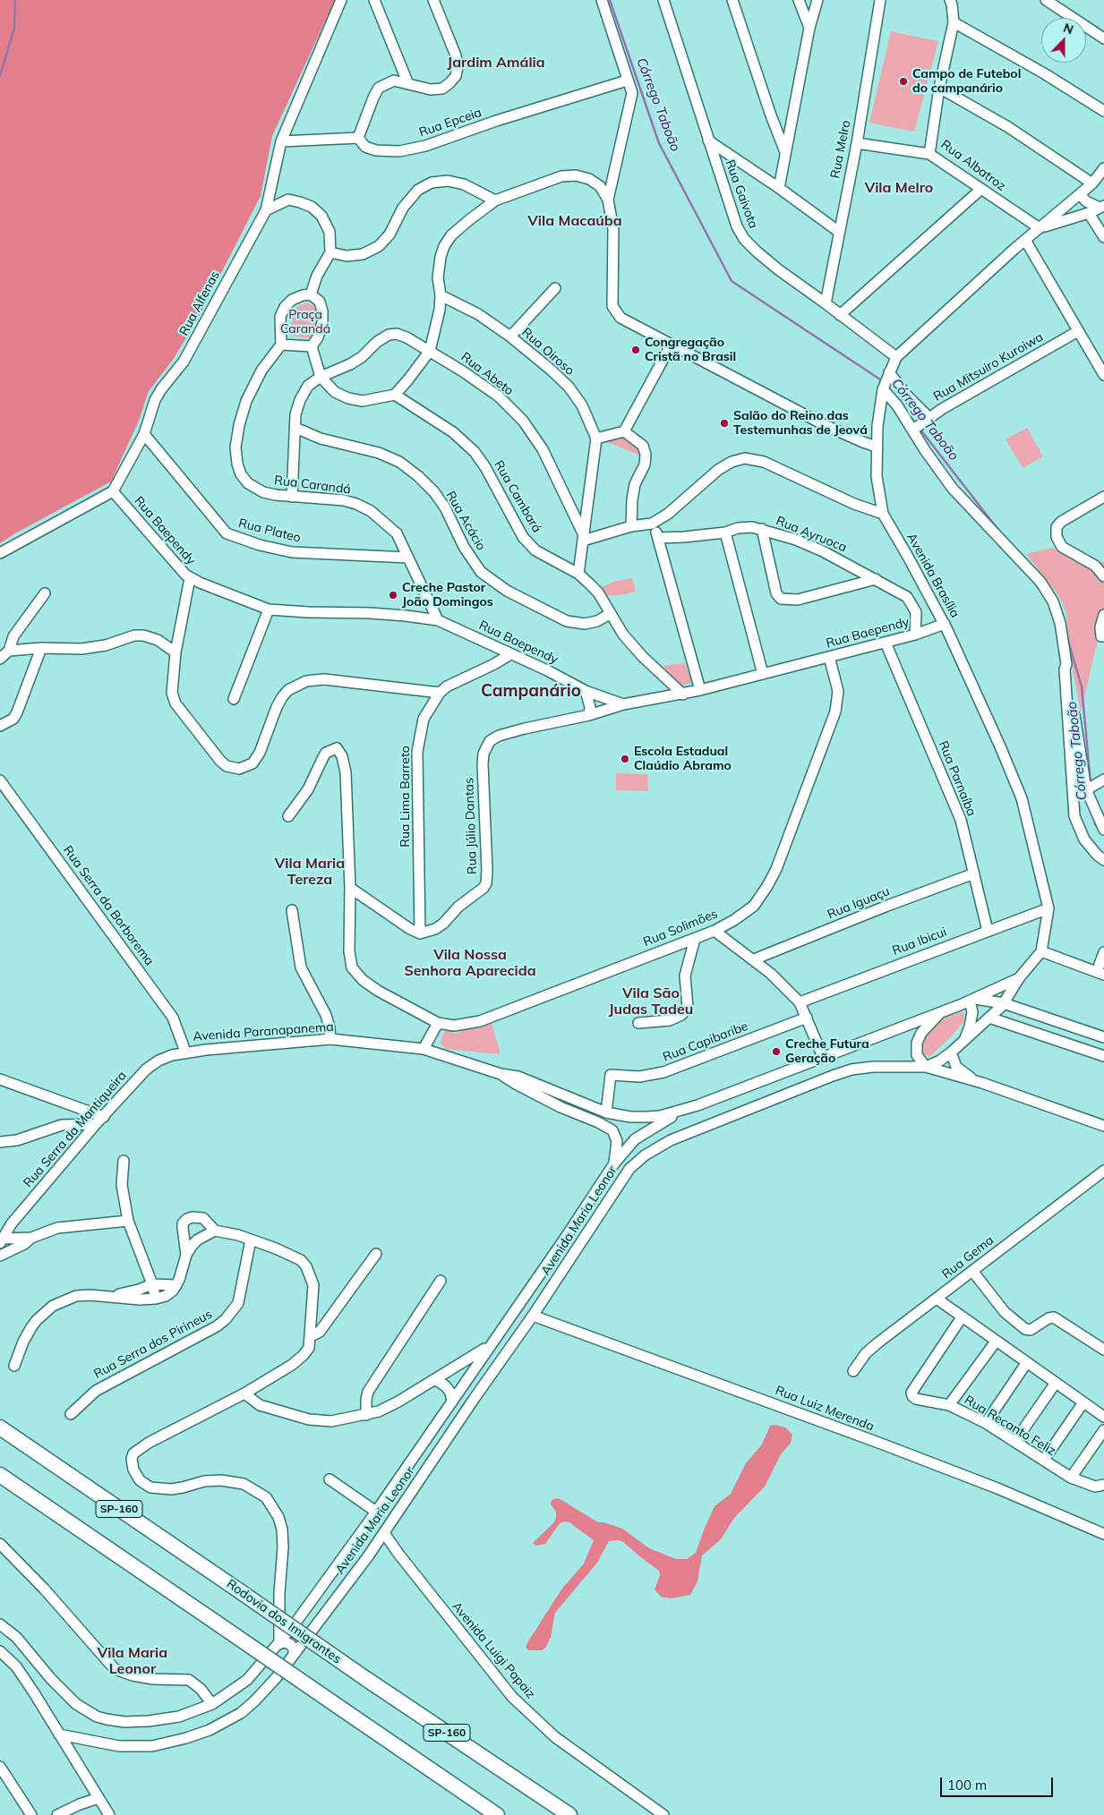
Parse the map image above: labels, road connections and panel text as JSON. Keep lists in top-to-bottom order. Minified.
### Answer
{"streets":{"highway":["SP-160","Rodovia dos Imigrantes"],"street":["Rua Epceia","Rua Melro","Rua Albatroz","Rua Gaivota","Rua Alfenas","Rua Oiroso","Rua Mitsuiro Kuroiwa","Rua Abeto","Rua Carandá","Rua Cambará","Rua Acácio","Rua Baependy","Rua Plateo","Rua Ayruoca","Avenida Brasília","Rua Parnaíba","Rua Lima Barreto","Rua Júlio Dantas","Rua Iguaçu","Rua Serra da Borborema","Rua Solimões","Rua Ibicui","Avenida Paranapanema","Rua Capibaribe","Rua Serra da Mantiqueira","Avenida Maria Leonor","Rua Gema","Rua Serra dos Pirineus","Rua Luiz Merenda","Rua Recanto Feliz","Avenida Luigi Papaiz"]},"crossings":[["Rua Melro","Rua Gaivota"],["Rua Albatroz","Avenida Brasília"],["Rua Gaivota","Avenida Brasília"],["Rua Alfenas","Rua Baependy"],["Rua Alfenas","Rua Plateo"],["Rua Carandá","Rua Baependy"],["Rua Carandá","Rua Plateo"],["Rua Cambará","Rua Acácio"],["Rua Cambará","Rua Baependy"],["Rua Baependy","Rua Ayruoca"],["Rua Baependy","Avenida Brasília"],["Rua Baependy","Rua Parnaíba"],["Rua Baependy","Rua Lima Barreto"],["Rua Baependy","Rua Júlio Dantas"],["Rua Baependy","Rua Solimões"],["Avenida Brasília","Rua Ibicui"],["Rua Parnaíba","Rua Iguaçu"],["Rua Parnaíba","Rua Ibicui"],["Rua Lima Barreto","Rua Júlio Dantas"],["Rua Serra da Borborema","Avenida Paranapanema"],["Rua Serra da Borborema","Rua Serra da Mantiqueira"],["Avenida Paranapanema","Rua Capibaribe"],["Avenida Paranapanema","Rua Serra da Mantiqueira"],["Avenida Paranapanema","Avenida Maria Leonor"],["Avenida Maria Leonor","Rua Luiz Merenda"],["Avenida Maria Leonor","Avenida Luigi Papaiz"]],"districts":["Jardim Amália","Vila Melro","Vila Macaúba","Campanário","Vila Maria Tereza","Vila Nossa Senhora Aparecida","Vila São Judas Tadeu","Vila Maria Leonor"],"water":["Córrego Taboão"],"parks":["Praça Carandá"],"places":["Campo de Futebol do campanário","Congregação Cristã no Brasil","Salão do Reino das Testemunhas de Jeová","Creche Pastor João Domingos","Escola Estadual Claúdio Abramo","Creche Futura Geração"],"scale_bar":"100 m","north":"top"}
